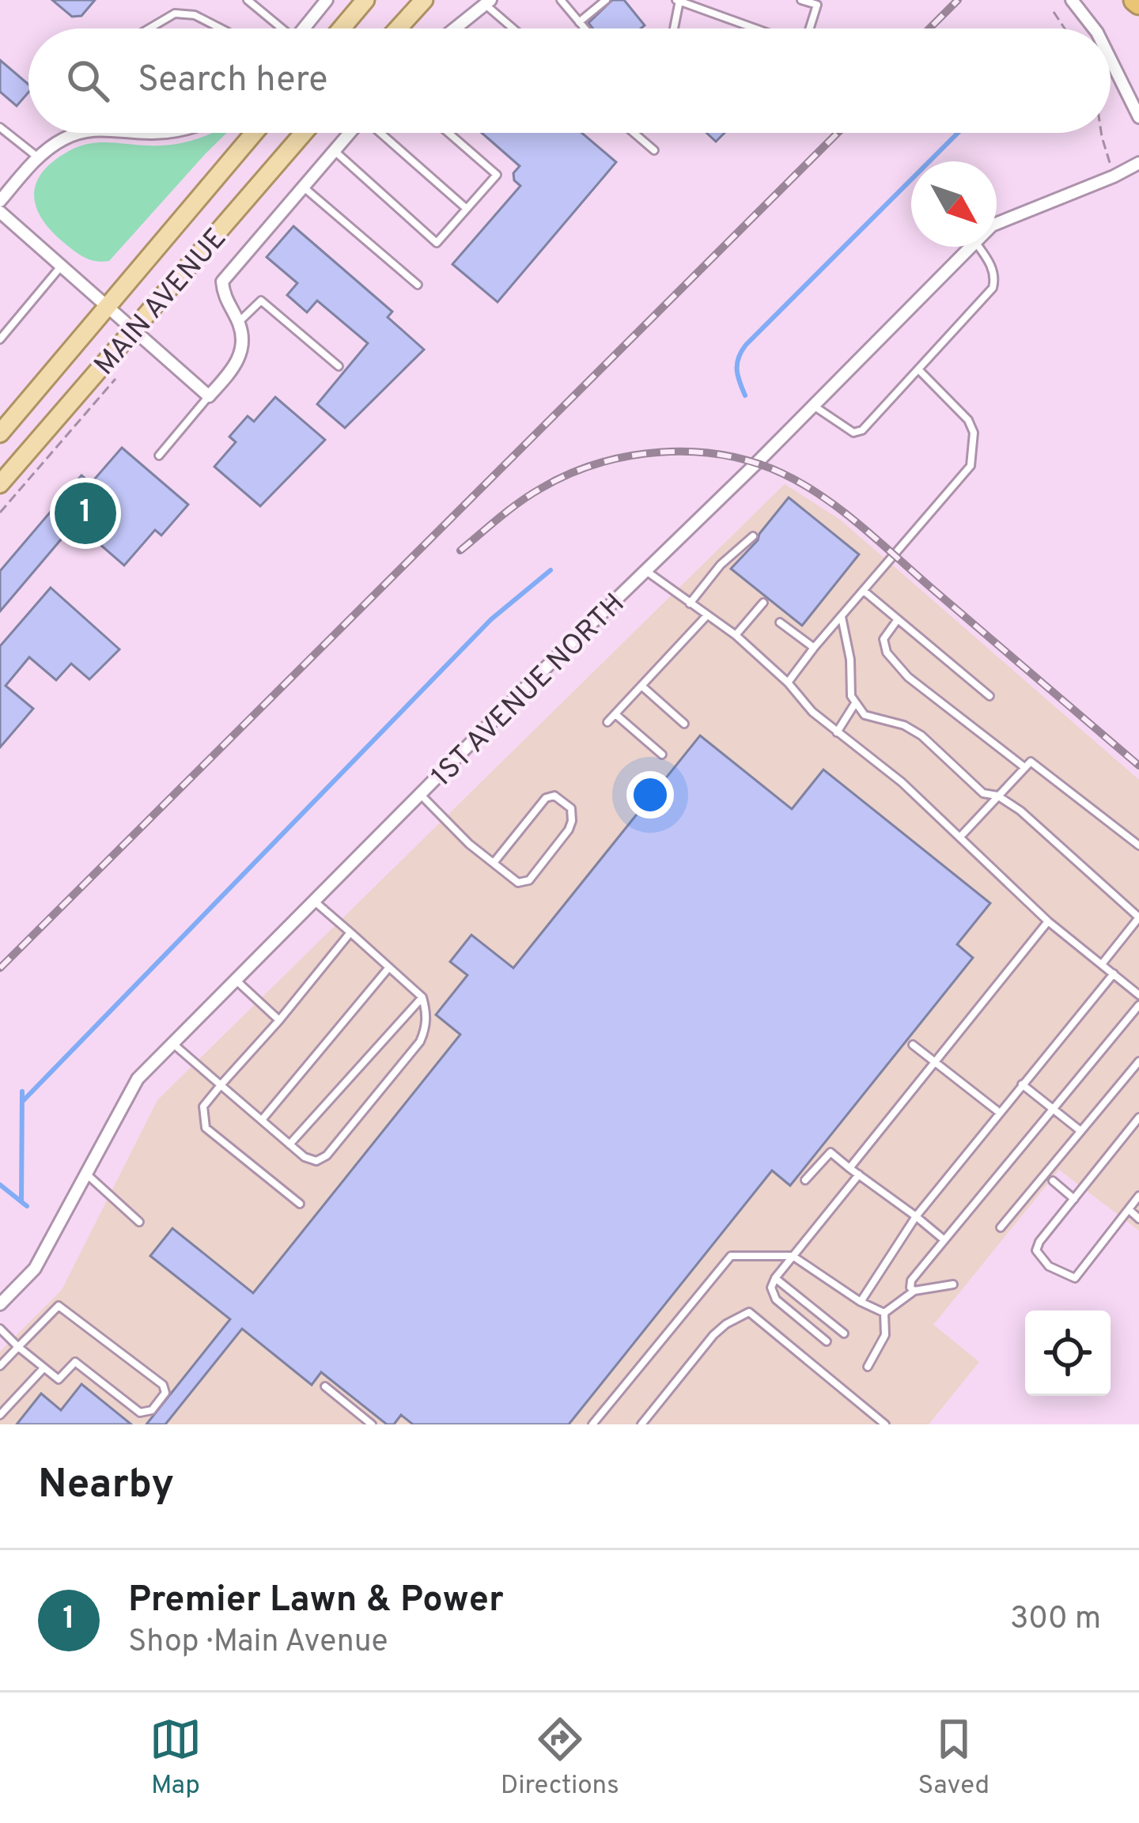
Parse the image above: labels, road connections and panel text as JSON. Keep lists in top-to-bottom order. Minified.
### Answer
{"streets":{"main road":["MAIN AVENUE"],"street":["1ST AVENUE NORTH"]},"north":"bottom right","page":{"search":"Search here","pins":"1","heading":"Nearby","list":[{"mark":"1","name":"Premier Lawn & Power","note":"Shop · Main Avenue","value":"300 m"}],"nav":["Map","Directions","Saved"]}}
